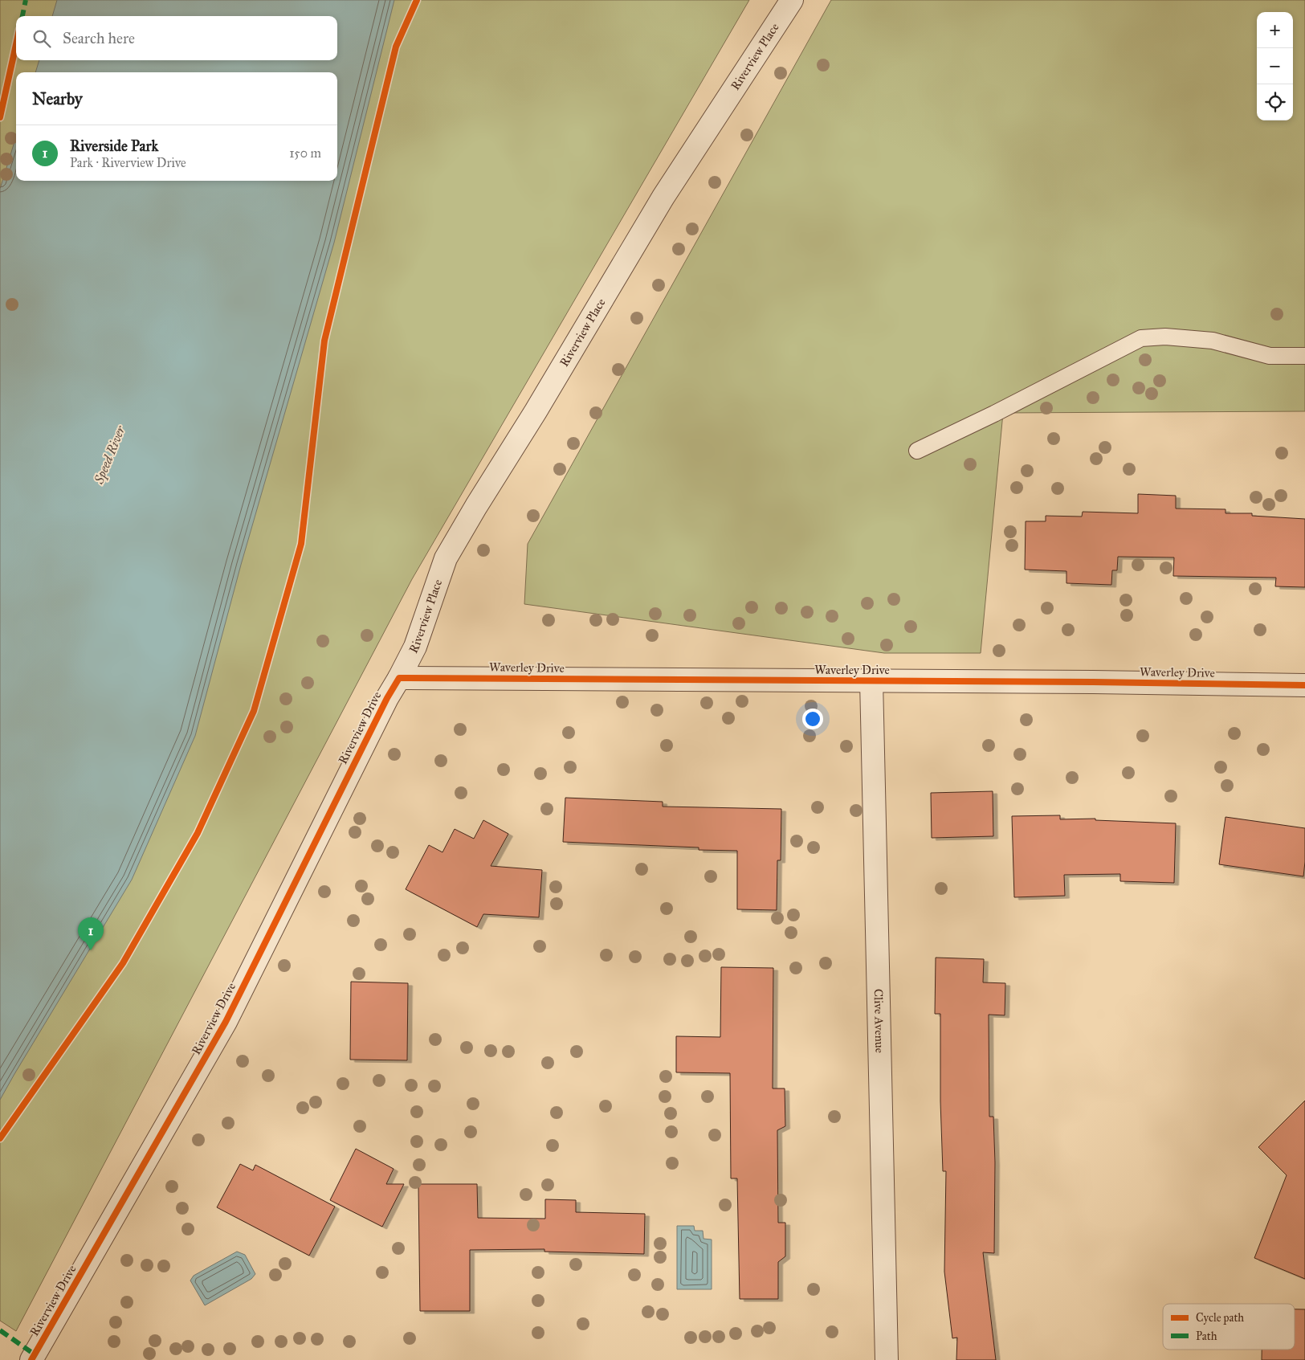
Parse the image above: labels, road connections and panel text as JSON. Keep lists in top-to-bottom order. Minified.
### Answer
{"streets":{"street":["Riverview Place","Waverley Drive","Riverview Drive","Clive Avenue"]},"crossings":[["Riverview Place","Waverley Drive"],["Riverview Place","Riverview Drive"],["Waverley Drive","Riverview Drive"],["Waverley Drive","Clive Avenue"]],"water":["Speed River"],"legend":["Cycle path","Path"],"page":{"map_buttons":["+","−"],"search":"Search here","heading":"Nearby","list":[{"mark":"1","name":"Riverside Park","note":"Park · Riverview Drive","value":"150 m"}],"pins":"1"}}
